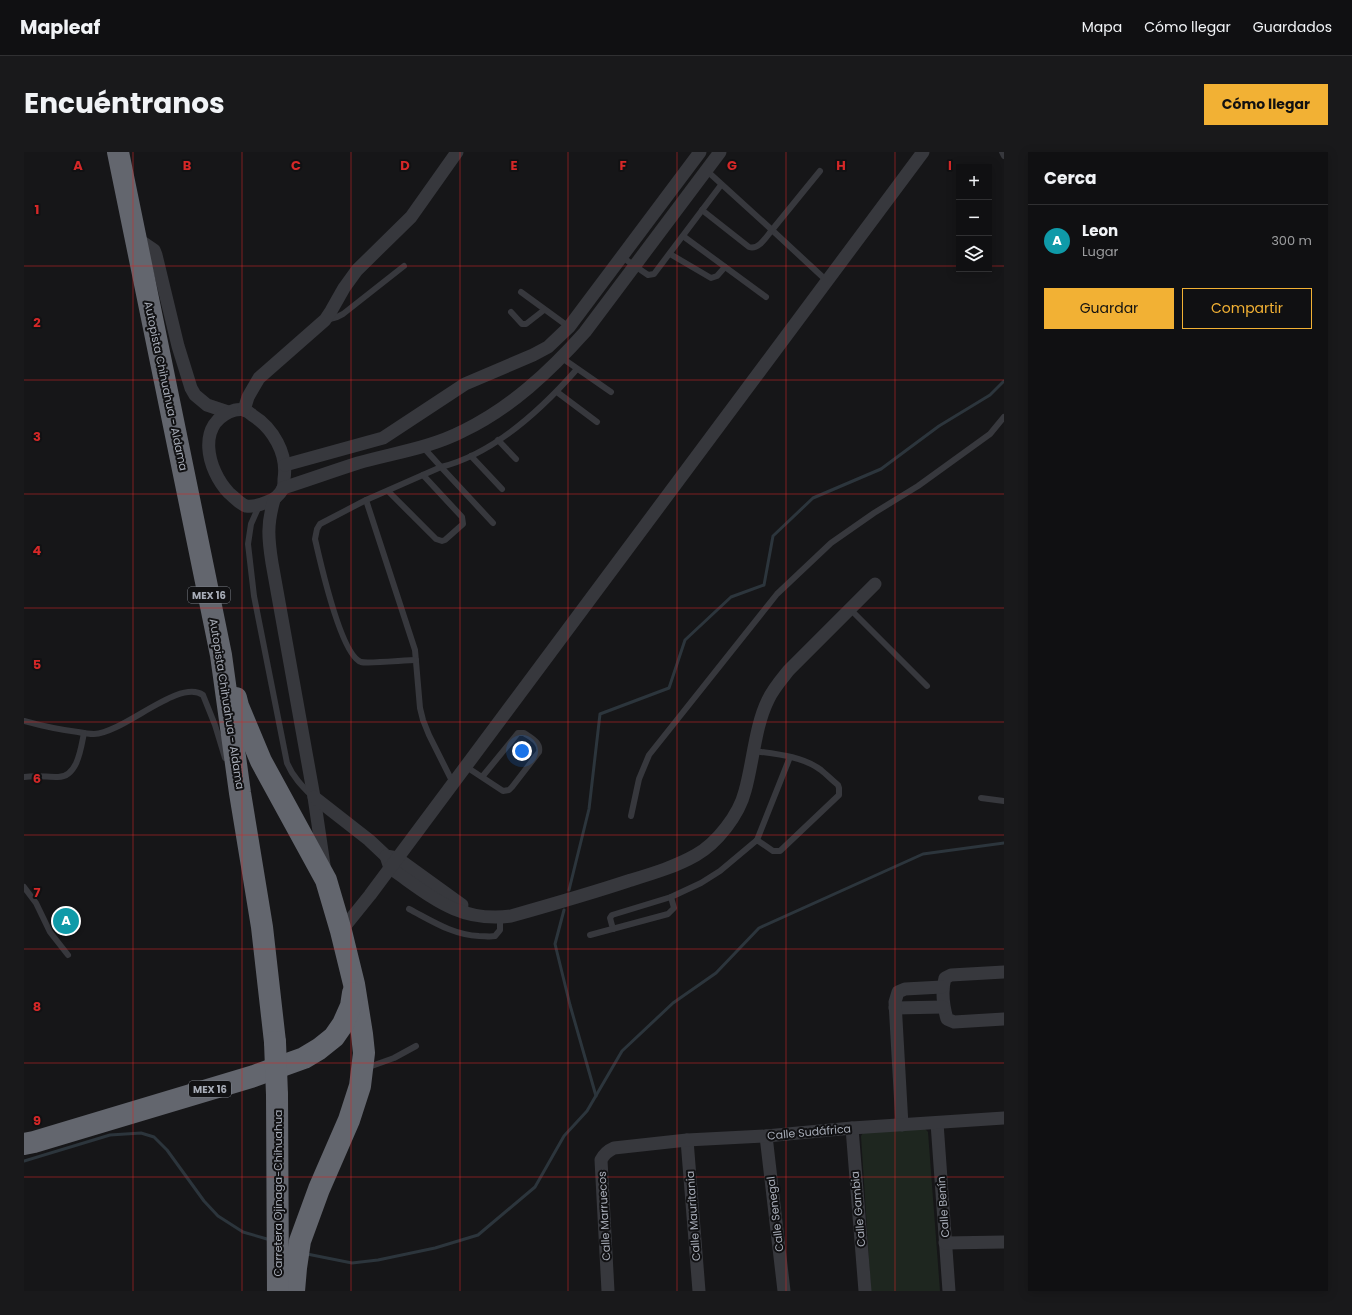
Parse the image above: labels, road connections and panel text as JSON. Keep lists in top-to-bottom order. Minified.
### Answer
{"streets":{"highway":["Autopista Chihuahua - Aldama","MEX 16","Carretera Ojinaga-Chihuahua"],"street":["Calle Sudáfrica","Calle Benín","Calle Gambia","Calle Senegal","Calle Marruecos","Calle Mauritania"]},"crossings":[["Autopista Chihuahua - Aldama","Carretera Ojinaga-Chihuahua"],["Calle Sudáfrica","Calle Benín"],["Calle Sudáfrica","Calle Gambia"],["Calle Sudáfrica","Calle Senegal"],["Calle Sudáfrica","Calle Marruecos"],["Calle Sudáfrica","Calle Mauritania"]],"page":{"header":"Mapleaf","nav":["Mapa","Cómo llegar","Guardados"],"title":"Encuéntranos","buttons":["Cómo llegar",["Guardar","Compartir"]],"heading":"Cerca","map_buttons":["+","−"],"list":[{"mark":"A","name":"Leon","note":"Lugar","value":"300 m"}],"pins":"A"},"grid":{"columns":["A","B","C","D","E","F","G","H","I"],"rows":["1","2","3","4","5","6","7","8","9"]}}
